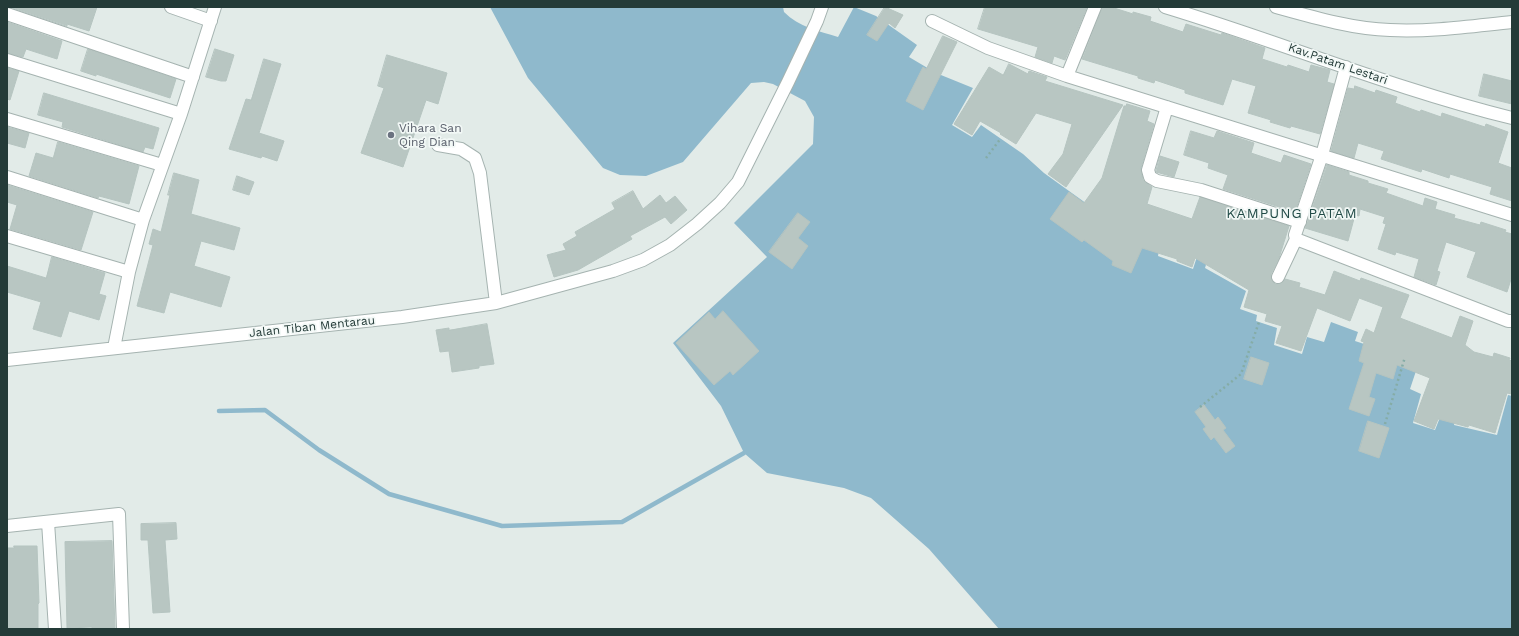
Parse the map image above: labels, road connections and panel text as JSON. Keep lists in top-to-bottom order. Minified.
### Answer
{"streets":{"street":["Kav.Patam Lestari","Jalan Tiban Mentarau"]},"districts":["KAMPUNG PATAM"],"places":["Vihara San Qing Dian"]}
